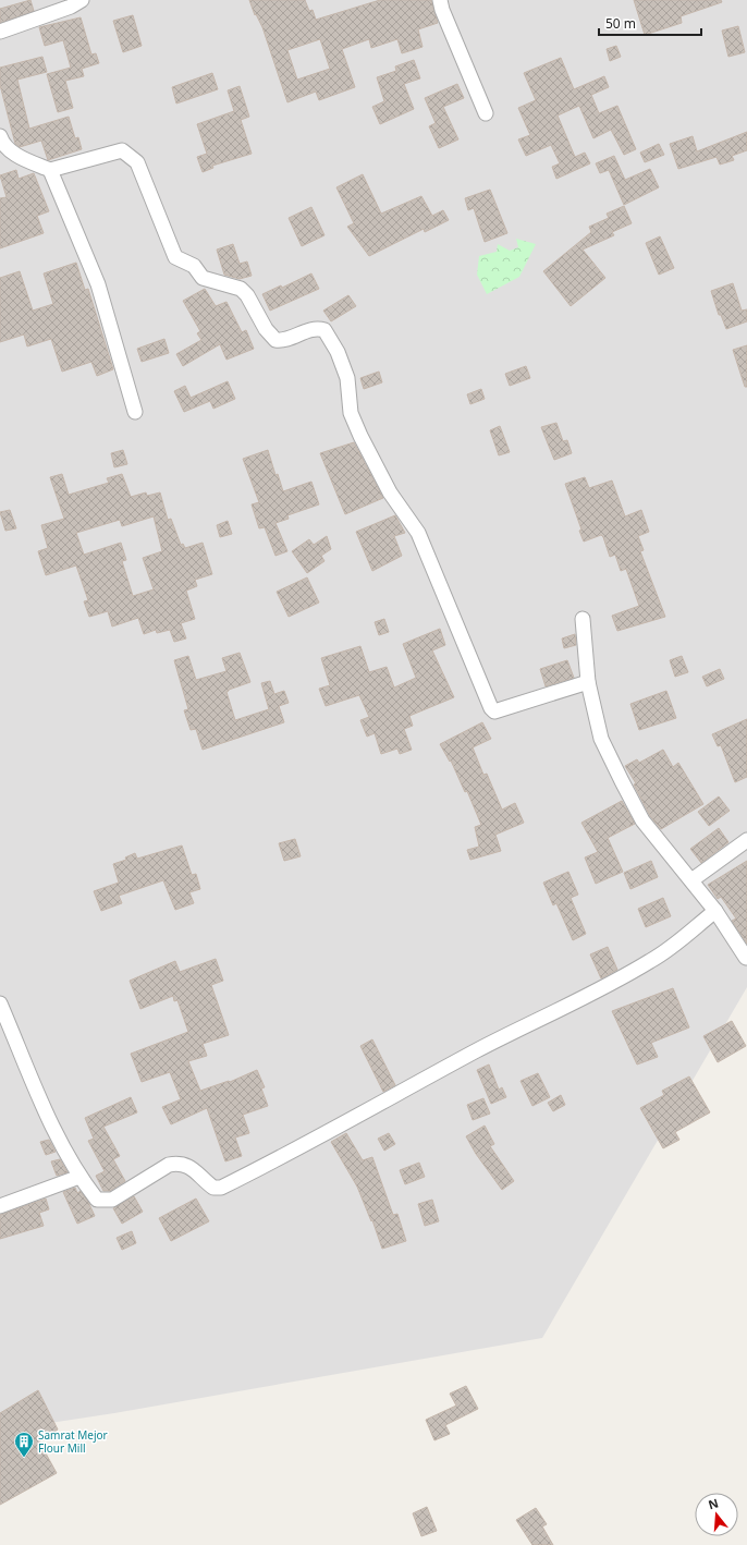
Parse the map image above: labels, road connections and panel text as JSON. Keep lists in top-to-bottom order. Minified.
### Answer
{"places":{"building":["Samrat Mejor Flour Mill"]},"scale_bar":"50 m","north":"top"}
